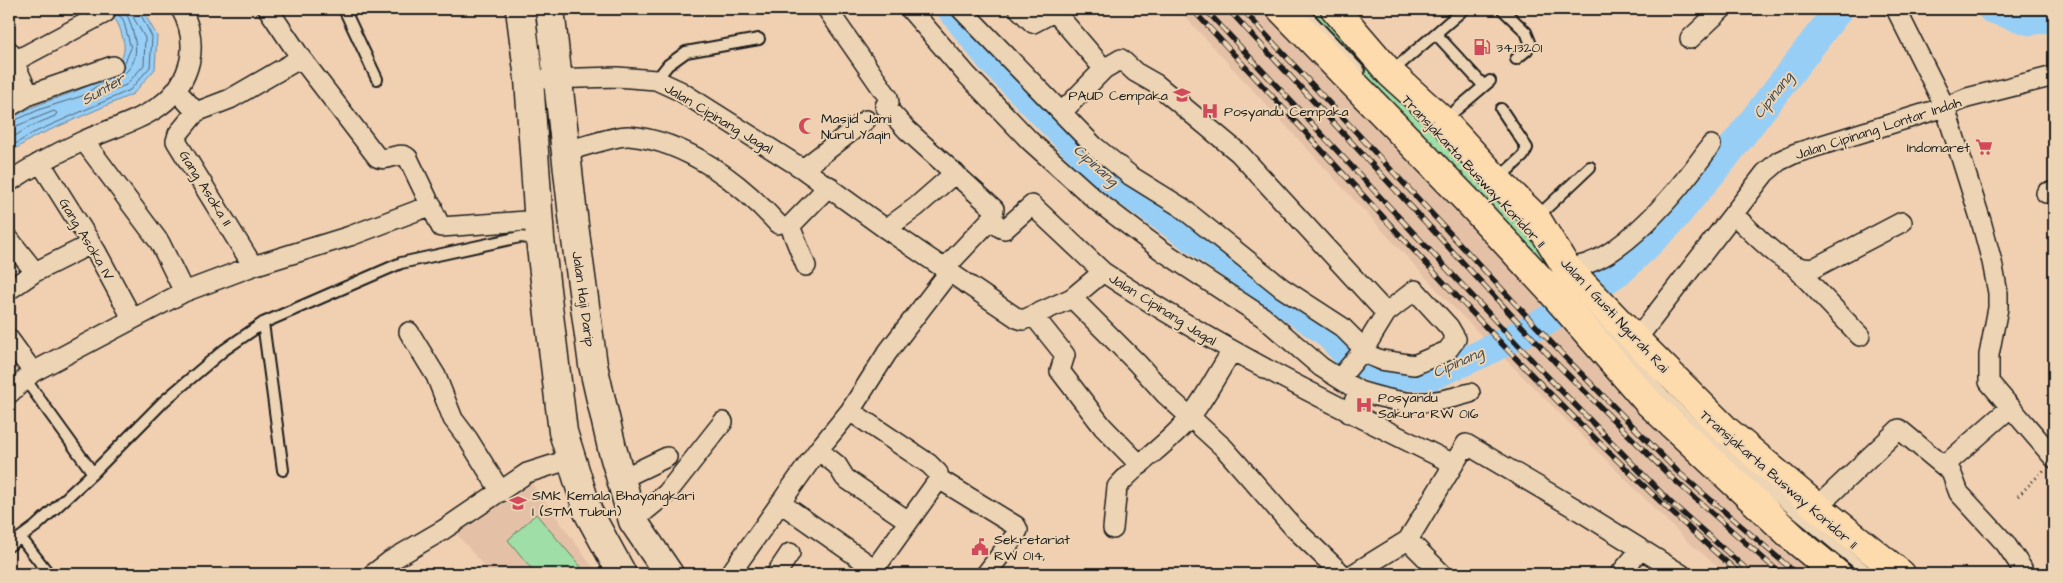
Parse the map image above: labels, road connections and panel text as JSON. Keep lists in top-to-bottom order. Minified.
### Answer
{"streets":{"main road":["Jalan Haji Darip","Jalan I Gusti Ngurah Rai"],"street":["Jalan Cipinang Jagal","Jalan Cipinang Lontar Indah","Gang Asoka II","Gang Asoka IV"],"lane":["Transjakarta Busway Koridor 11"]},"crossings":[["Jalan Cipinang Jagal","Jalan Haji Darip"],["Jalan Cipinang Lontar Indah","Transjakarta Busway Koridor 11"],["Jalan Cipinang Lontar Indah","Jalan I Gusti Ngurah Rai"],["Transjakarta Busway Koridor 11","Jalan I Gusti Ngurah Rai"]],"water":["Sunter","Cipinang"],"places":{"fuel station":["34.13201"],"school or university":["PAUD Cempaka","SMK Kemala Bhayangkari I (STM Tubun)"],"hospital":["Posyandu Cempaka","Posyandu Sakura RW 016"],"mosque":["Masjid Jami Nurul Yaqin"],"supermarket":["Indomaret"],"public building":["Sekretariat RW 014,"]}}
